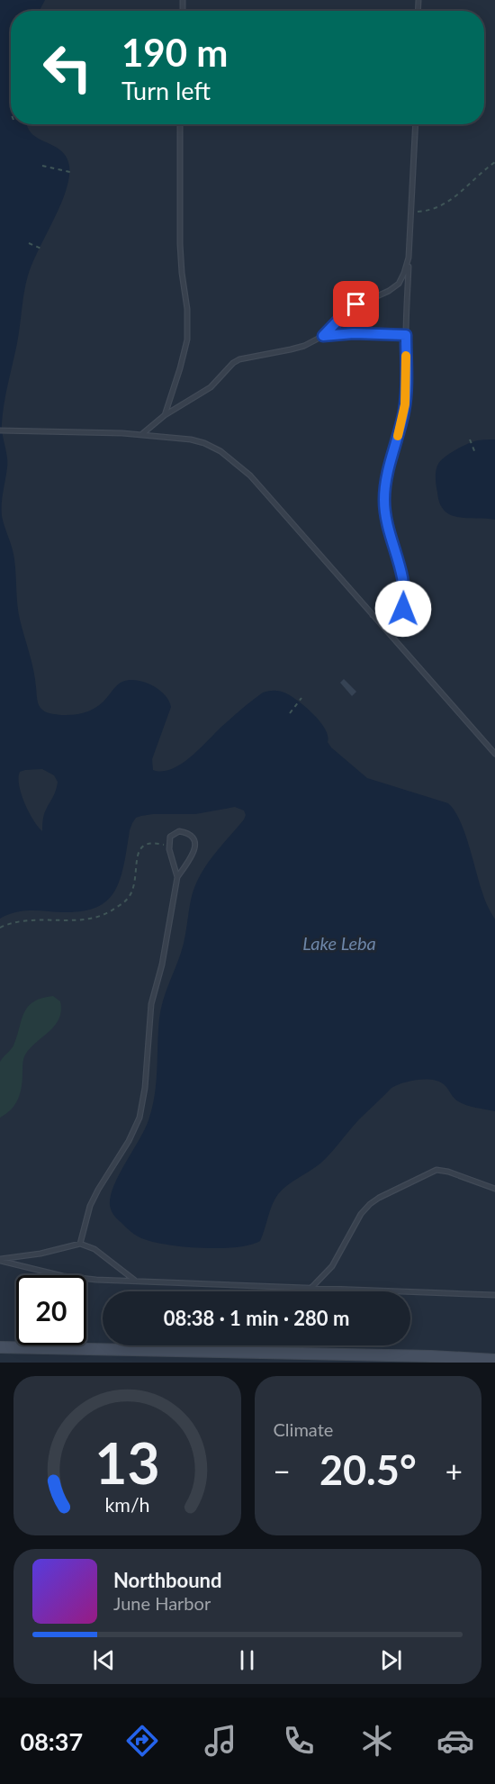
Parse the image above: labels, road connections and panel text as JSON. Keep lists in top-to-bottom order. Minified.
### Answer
{"water":["Lake Leba"],"page":{"turn":["190 m","Turn left"],"limit":"20","trip":"08:38 · 1 min · 280 m","tile":"Climate","heat":["−","20.5°","+"],"song":["Northbound","June Harbor"],"tabs":"08:37","gauge":["13","km/h"]}}
